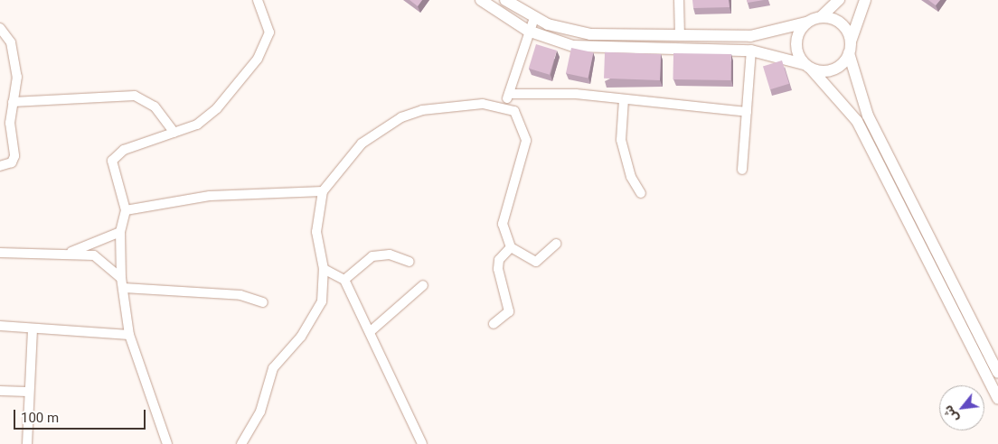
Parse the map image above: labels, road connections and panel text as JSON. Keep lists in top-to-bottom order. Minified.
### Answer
{"scale_bar":"100 m","north":"bottom left"}
